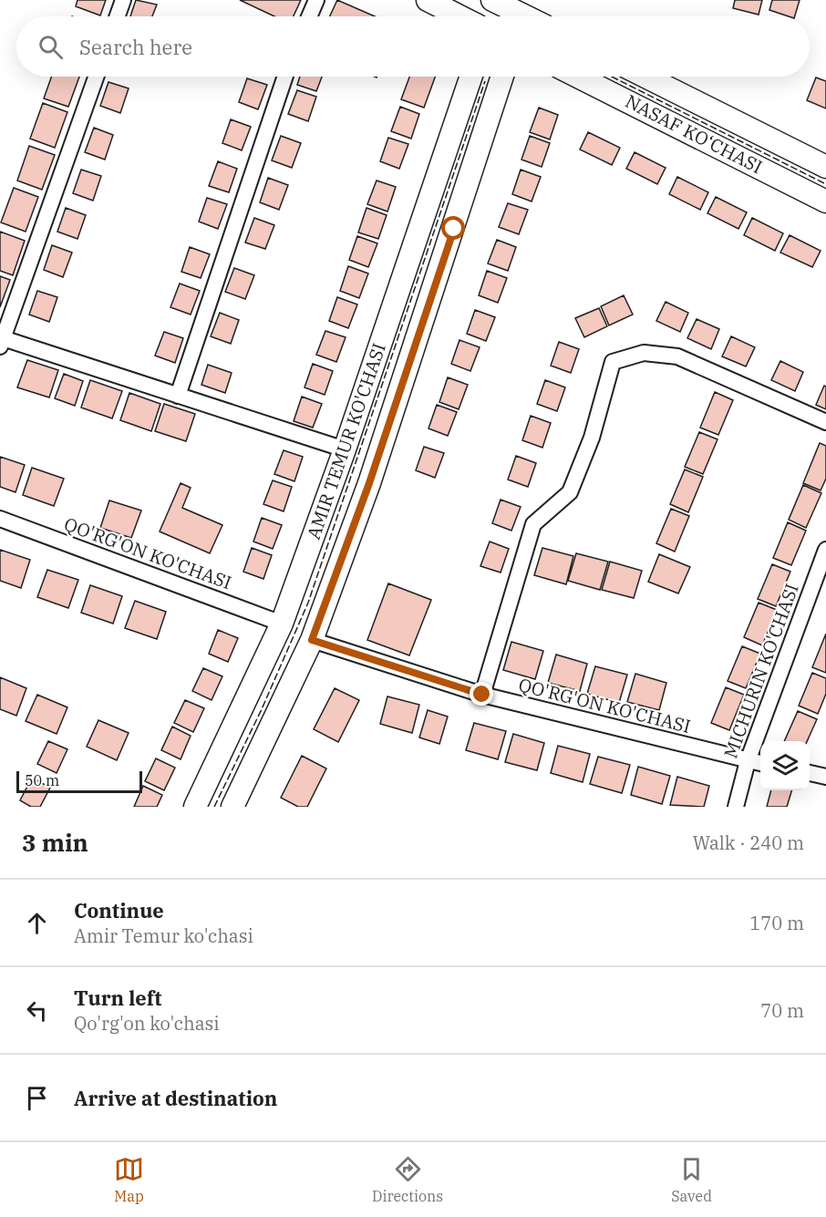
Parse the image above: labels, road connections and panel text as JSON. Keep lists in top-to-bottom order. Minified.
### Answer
{"streets":{"main road":["NASAF KO‘CHASI","AMIR TEMUR KO'CHASI"],"street":["QO'RG'ON KO'CHASI","MICHURIN KO'CHASI"]},"crossings":[["AMIR TEMUR KO'CHASI","QO'RG'ON KO'CHASI"],["QO'RG'ON KO'CHASI","MICHURIN KO'CHASI"]],"scale_bar":"50 m","page":{"search":"Search here","scale":"50 m","heading":["3 min","Walk · 240 m"],"list":[["Continue","Amir Temur ko'chasi","170 m"],["Turn left","Qo'rg'on ko'chasi","70 m"],"Arrive at destination"],"nav":["Map","Directions","Saved"]}}
